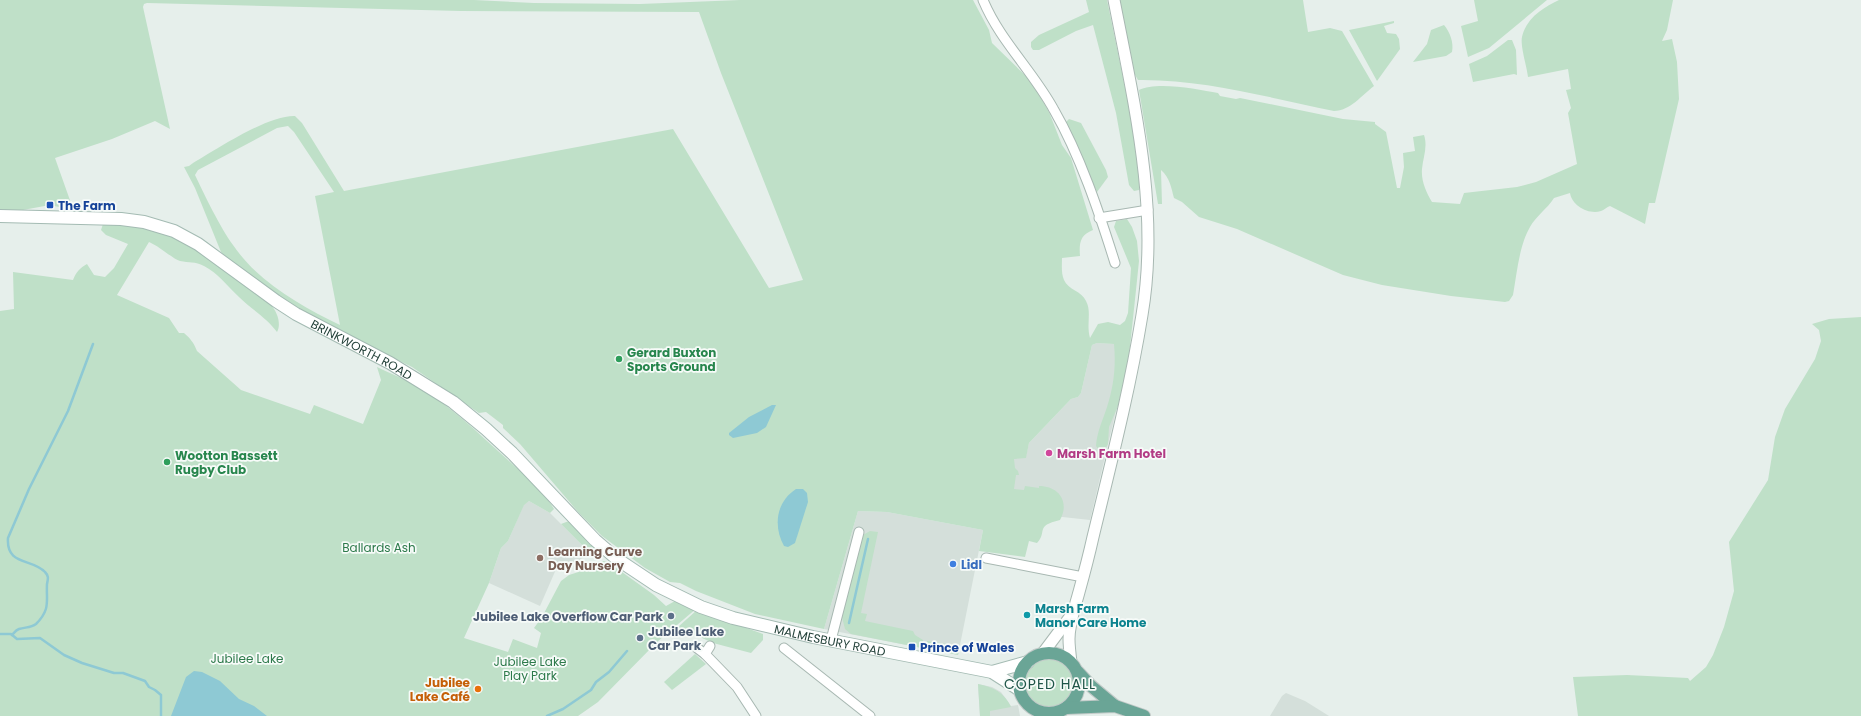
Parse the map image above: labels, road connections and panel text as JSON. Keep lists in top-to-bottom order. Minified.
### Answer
{"streets":{"main road":["BRINKWORTH ROAD","MALMESBURY ROAD"]},"crossings":[["BRINKWORTH ROAD","MALMESBURY ROAD"]],"districts":["COPED HALL"],"parks":["Ballards Ash","Jubilee Lake","Jubilee Lake Play Park"],"places":{"transit":["The Farm","Prince of Wales"],"other":["Gerard Buxton Sports Ground","Marsh Farm Hotel","Wootton Bassett Rugby Club","Learning Curve Day Nursery","Lidl","Marsh Farm Manor Care Home","Jubilee Lake Overflow Car Park","Jubilee Lake Car Park","Jubilee Lake Café"]}}
